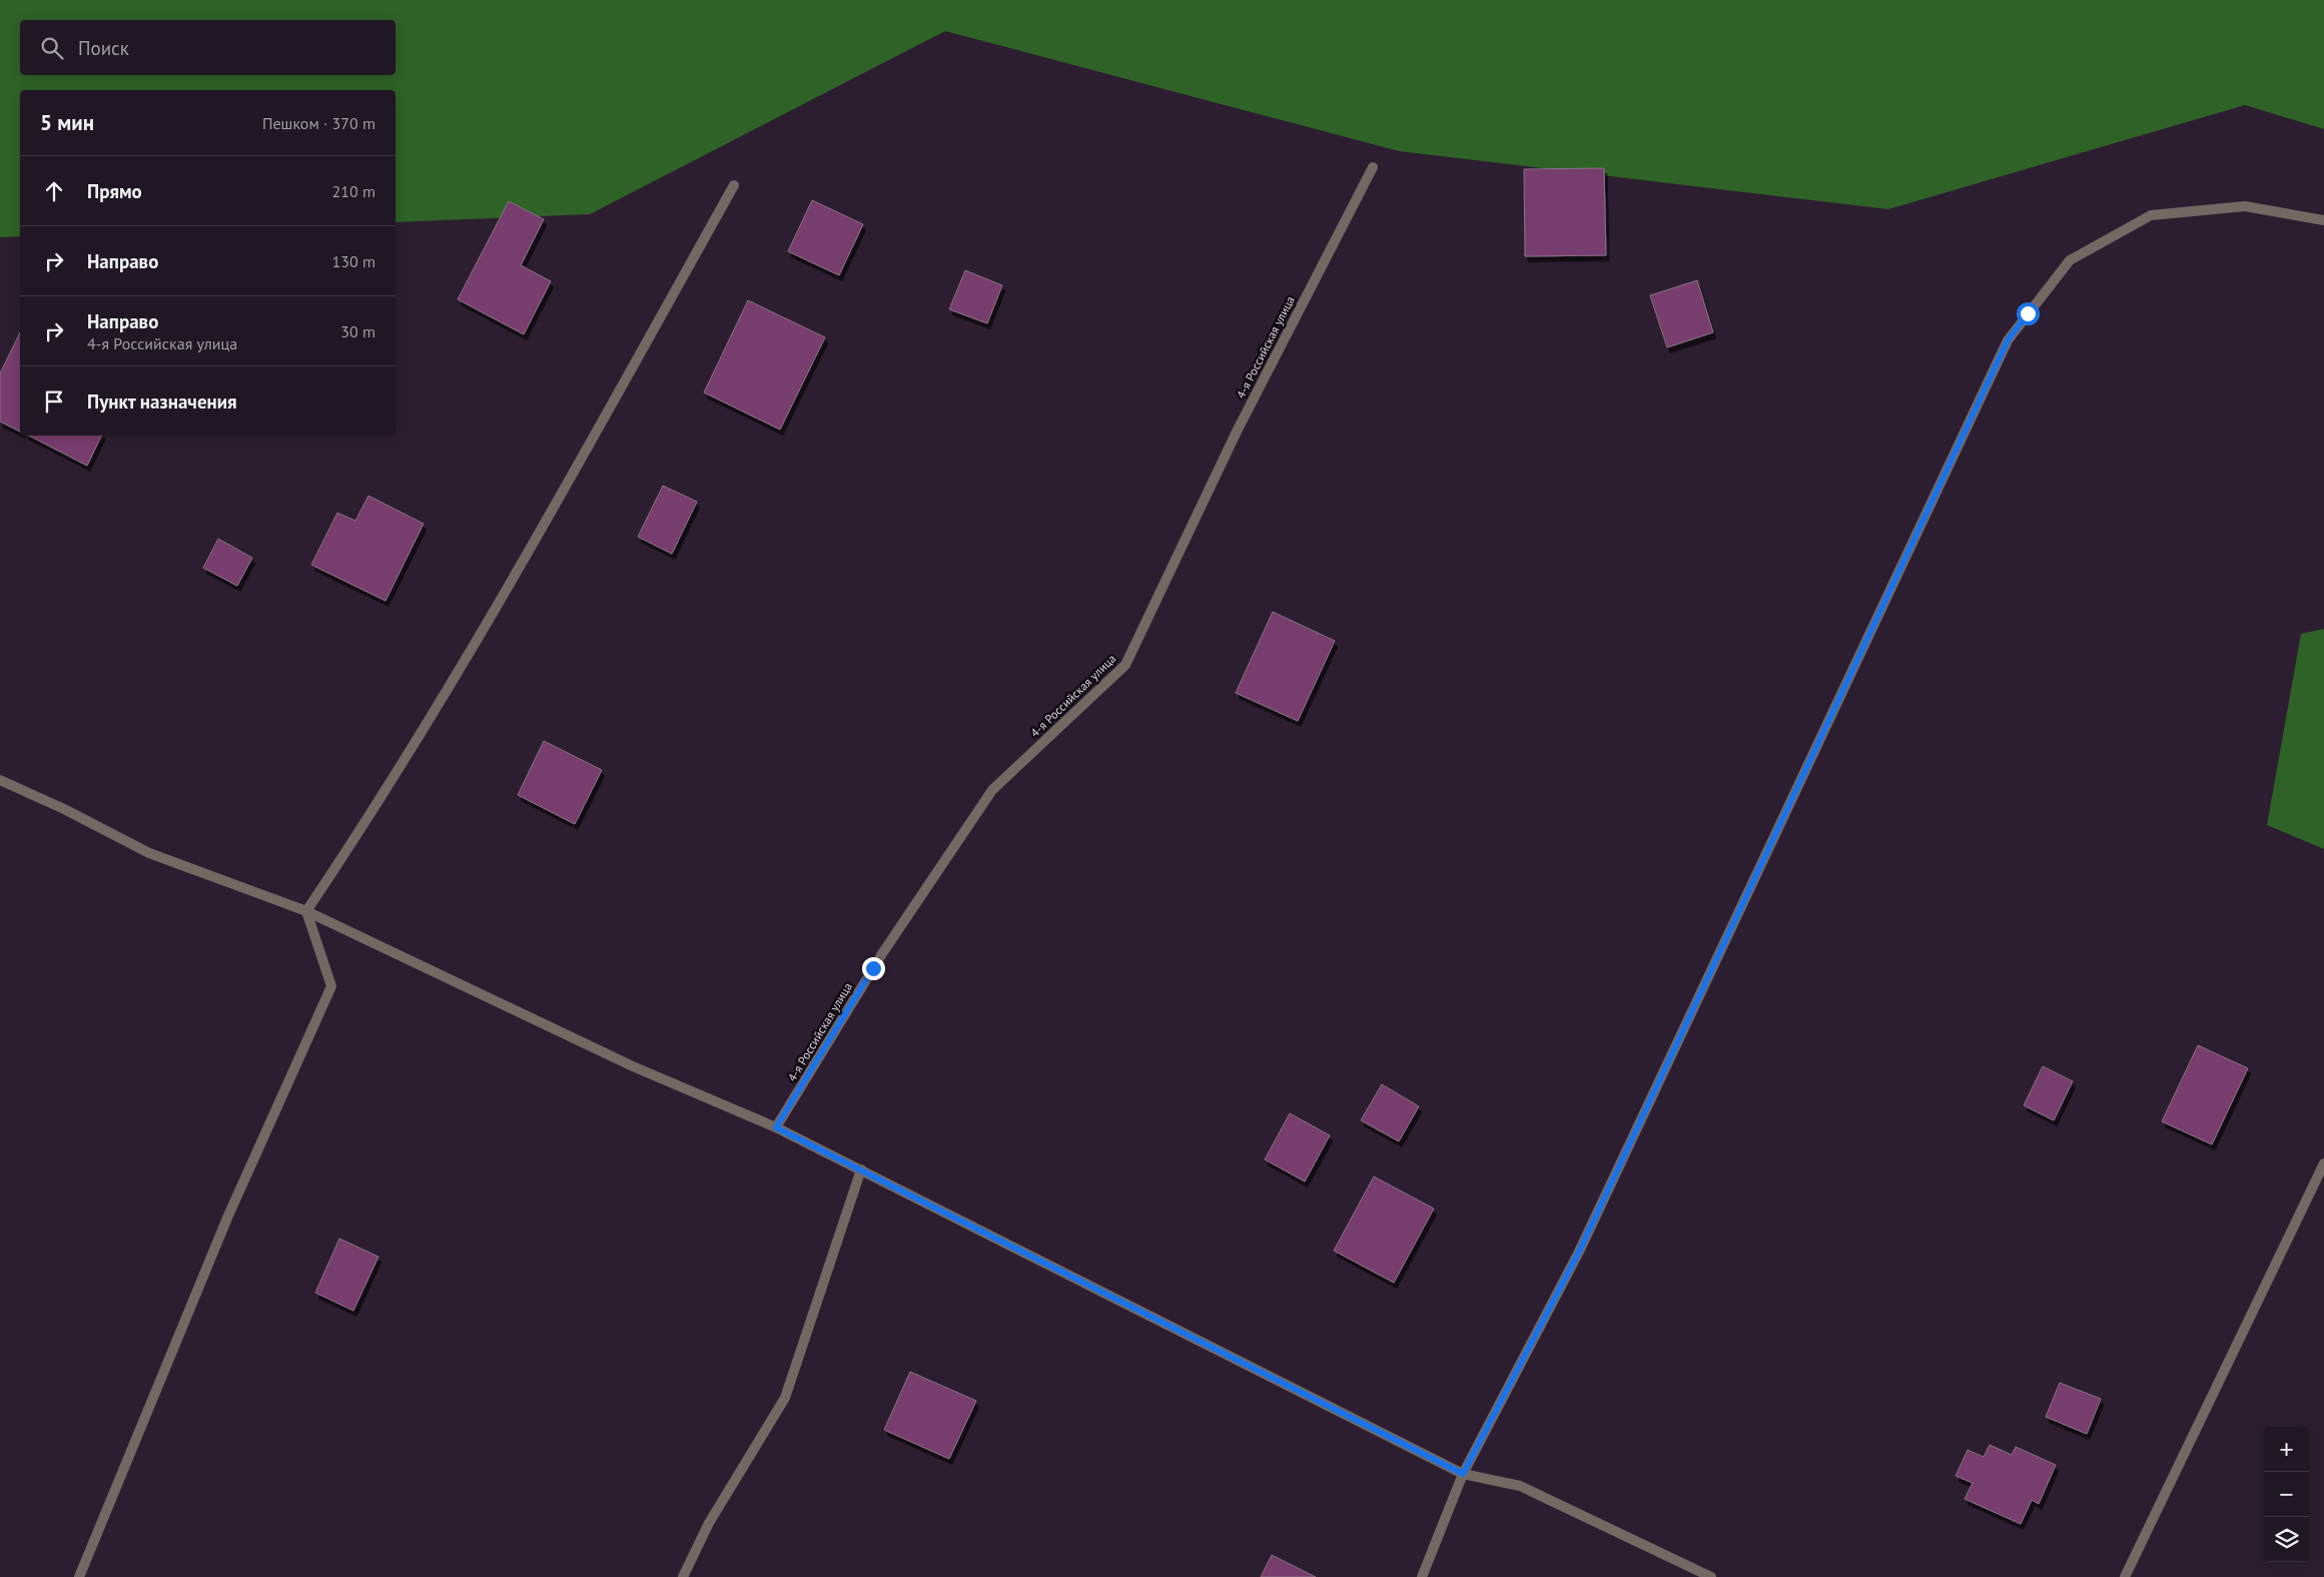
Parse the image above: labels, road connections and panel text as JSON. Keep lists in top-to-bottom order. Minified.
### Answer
{"streets":{"street":["4-я Российская улица"]},"page":{"search":"Поиск","heading":["5 мин","Пешком · 370 m"],"list":[["Прямо","210 m"],["Направо","130 m"],["Направо","4-я Российская улица","30 m"],"Пункт назначения"],"map_buttons":["+","−"]}}
